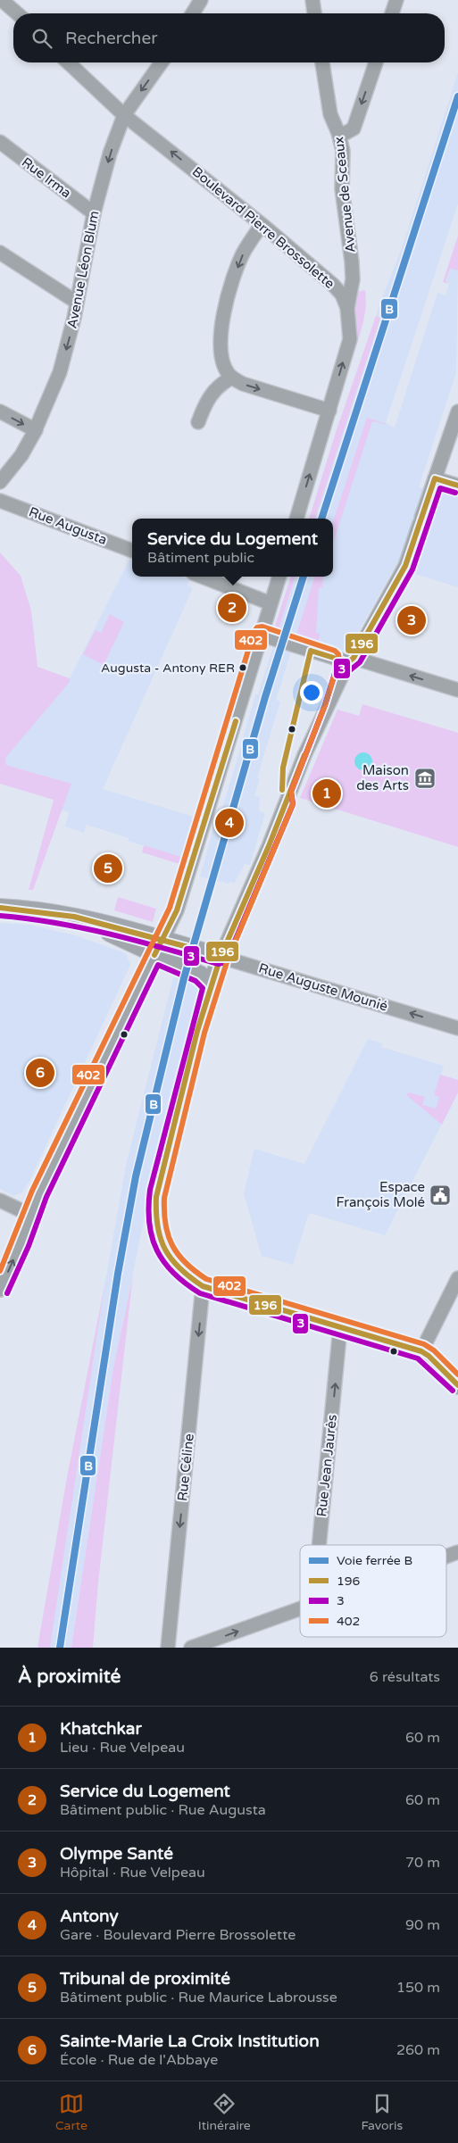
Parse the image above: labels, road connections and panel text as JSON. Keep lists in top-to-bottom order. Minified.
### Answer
{"streets":{"main road":["Rue Auguste Mounié"],"street":["Rue Irma","Avenue de Sceaux","Boulevard Pierre Brossolette","Avenue Léon Blum","Rue Augusta","Rue Jean Jaurès","Rue Céline"]},"crossings":[["Rue Irma","Avenue Léon Blum"],["Avenue de Sceaux","Boulevard Pierre Brossolette"],["Boulevard Pierre Brossolette","Avenue Léon Blum"]],"one_way":["Boulevard Pierre Brossolette","Avenue Léon Blum","Rue Auguste Mounié","Rue Jean Jaurès","Rue Céline"],"places":{"other":["Augusta - Antony RER"],"museum":["Maison des Arts"],"public building":["Espace François Molé"]},"lines":["rail line B","transit line 196","transit line 3","transit line 402"],"legend":["Voie ferrée B","196","3","402"],"page":{"search":"Rechercher","popup":["Service du Logement","Bâtiment public"],"pins":["2","3","1","4","5","6"],"heading":["À proximité","6 résultats"],"list":[{"mark":"1","name":"Khatchkar","note":"Lieu · Rue Velpeau","value":"60 m"},{"mark":"2","name":"Service du Logement","note":"Bâtiment public · Rue Augusta","value":"60 m"},{"mark":"3","name":"Olympe Santé","note":"Hôpital · Rue Velpeau","value":"70 m"},{"mark":"4","name":"Antony","note":"Gare · Boulevard Pierre Brossolette","value":"90 m"},{"mark":"5","name":"Tribunal de proximité","note":"Bâtiment public · Rue Maurice Labrousse","value":"150 m"},{"mark":"6","name":"Sainte-Marie La Croix Institution","note":"École · Rue de l'Abbaye","value":"260 m"}],"nav":["Carte","Itinéraire","Favoris"]}}
